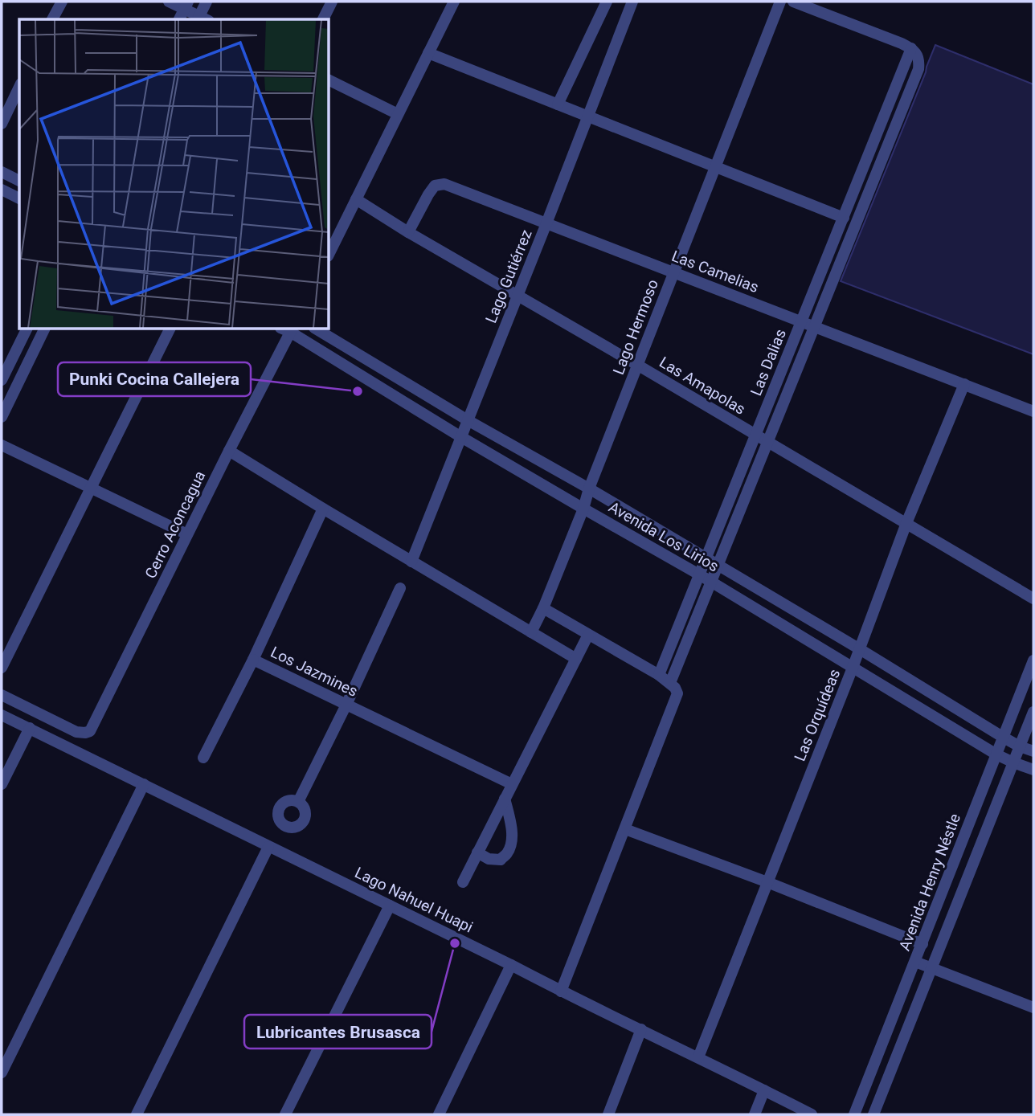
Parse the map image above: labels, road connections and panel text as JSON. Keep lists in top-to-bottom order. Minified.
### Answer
{"streets":{"street":["Las Camelias","Lago Gutiérrez","Lago Hermoso","Las Dalias","Las Amapolas","Cerro Aconcagua","Avenida Los Lirios","Los Jazmines","Las Orquídeas","Avenida Henry Néstle","Lago Nahuel Huapi"]},"crossings":[["Las Camelias","Lago Gutiérrez"],["Las Camelias","Lago Hermoso"],["Las Camelias","Las Dalias"],["Las Camelias","Las Amapolas"],["Las Camelias","Las Orquídeas"],["Lago Gutiérrez","Las Amapolas"],["Lago Gutiérrez","Avenida Los Lirios"],["Lago Hermoso","Las Amapolas"],["Lago Hermoso","Avenida Los Lirios"],["Las Dalias","Las Amapolas"],["Las Dalias","Avenida Los Lirios"],["Las Dalias","Lago Nahuel Huapi"],["Las Amapolas","Las Orquídeas"],["Cerro Aconcagua","Avenida Los Lirios"],["Avenida Los Lirios","Las Orquídeas"],["Avenida Los Lirios","Avenida Henry Néstle"],["Las Orquídeas","Lago Nahuel Huapi"]],"places":["Punki Cocina Callejera","Lubricantes Brusasca"]}
